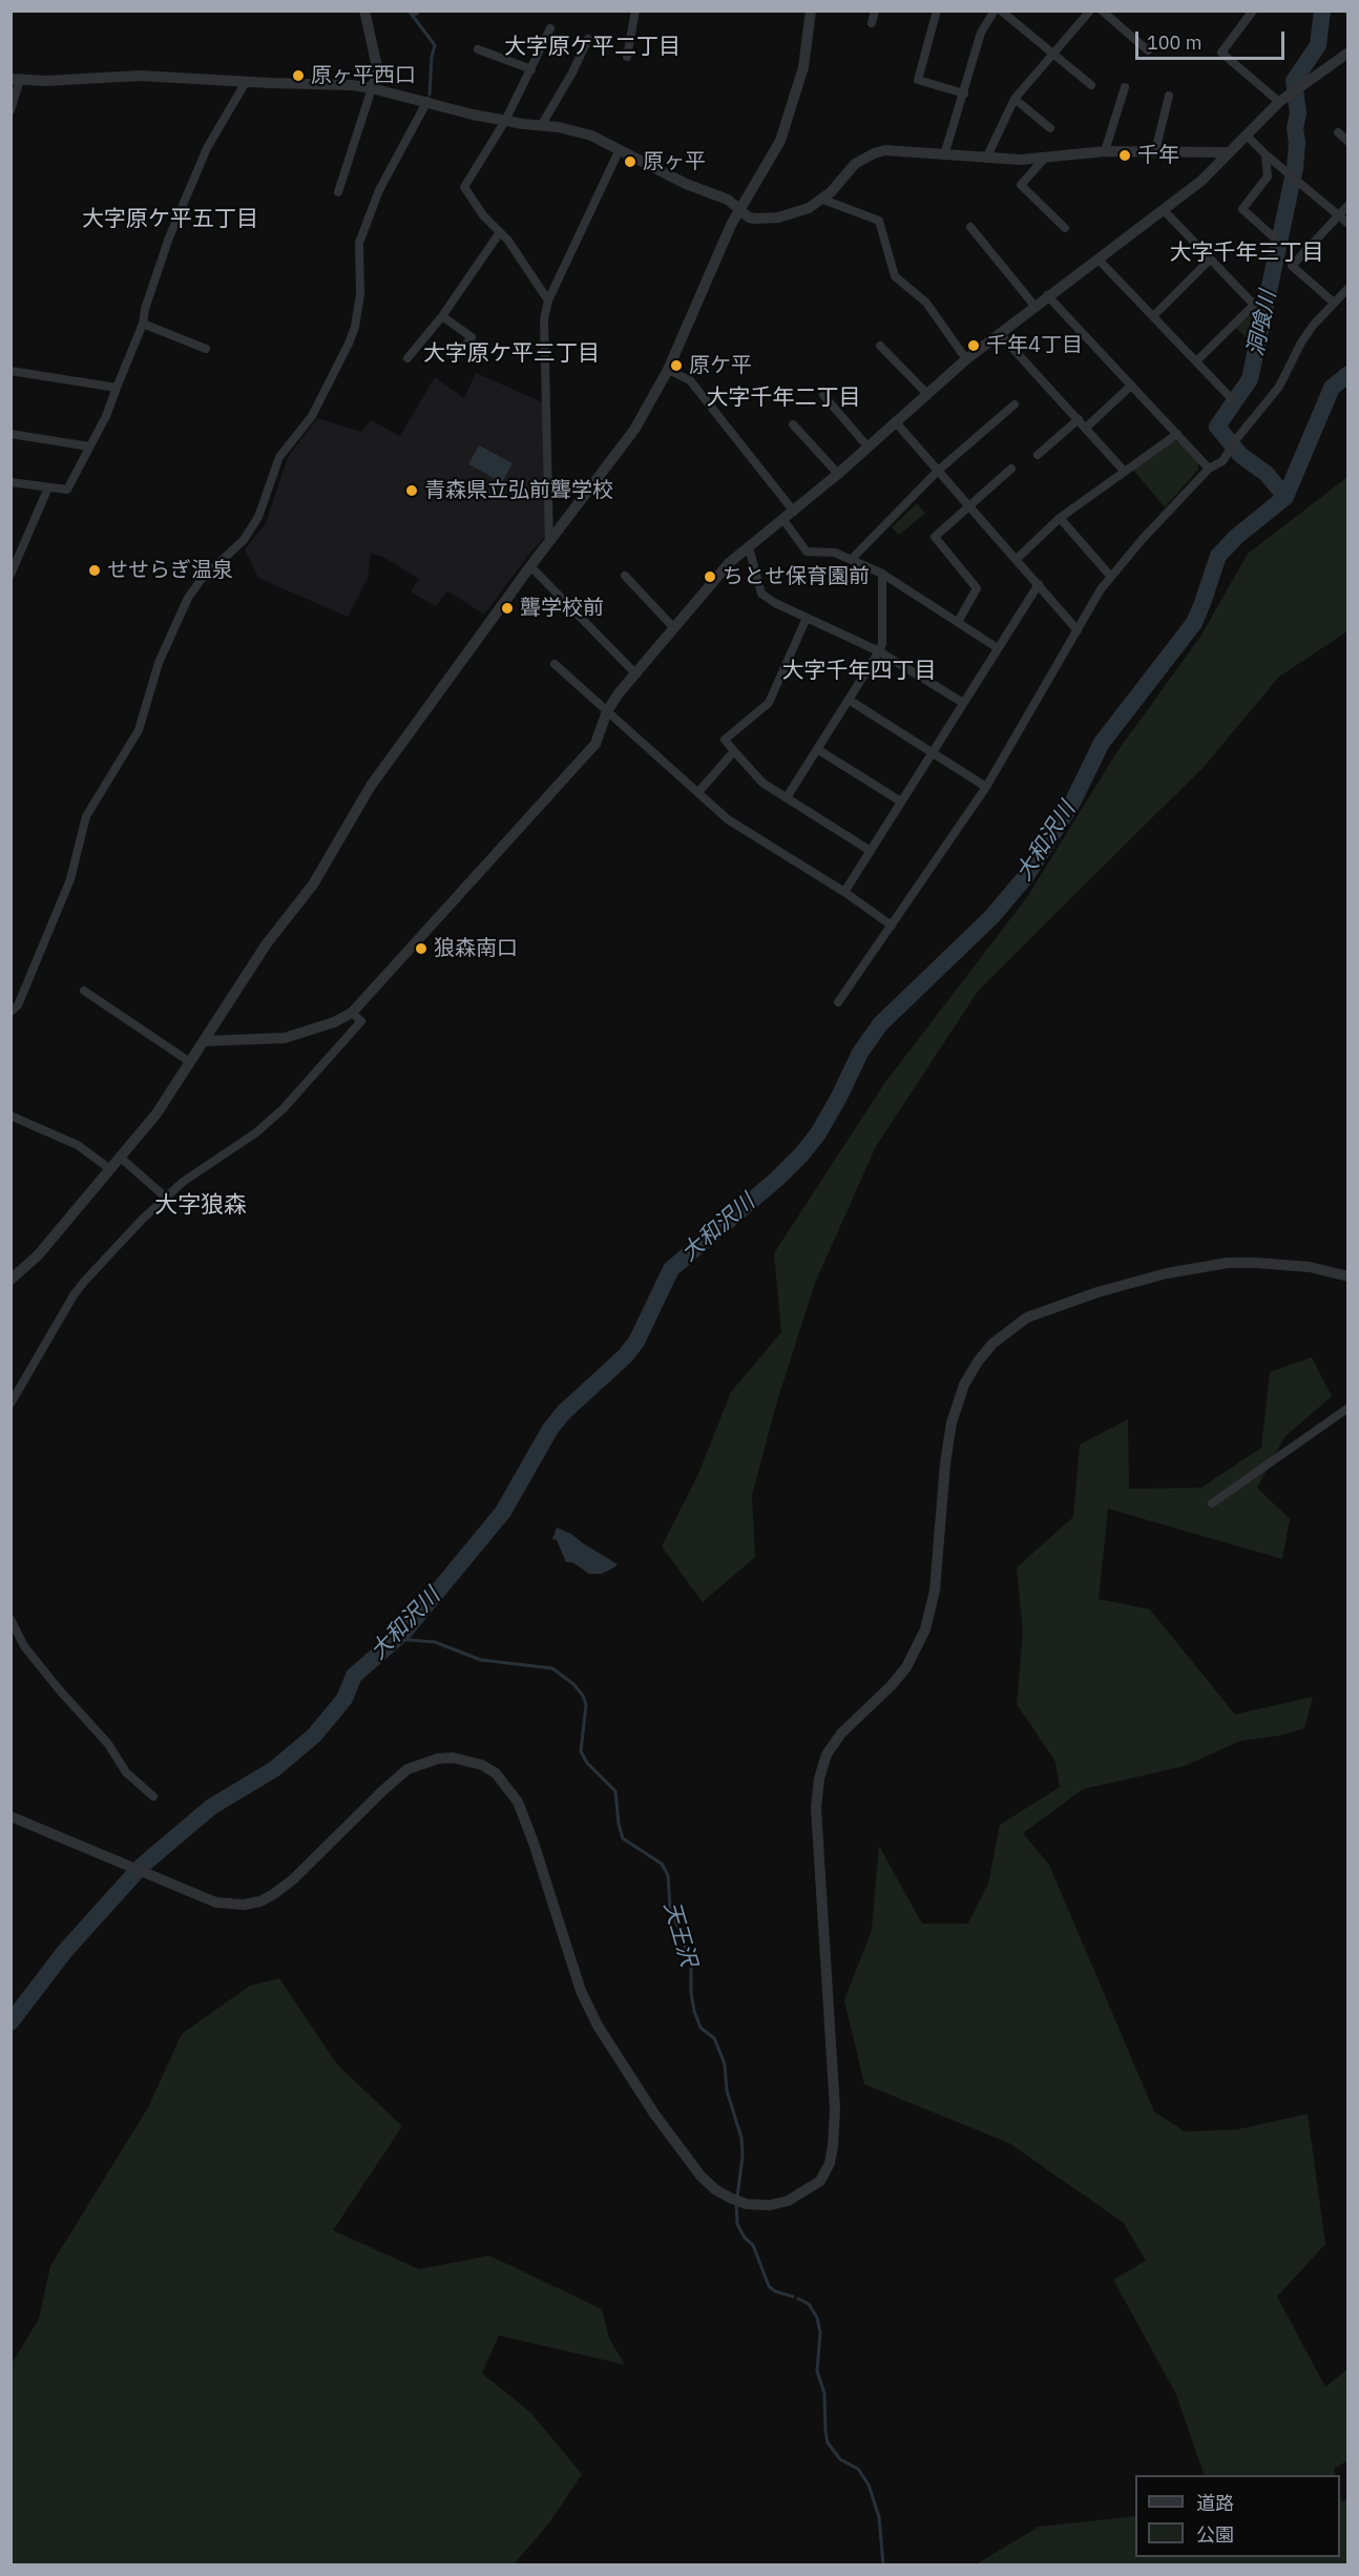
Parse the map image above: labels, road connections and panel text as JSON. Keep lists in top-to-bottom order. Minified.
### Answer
{"districts":["大字原ケ平二丁目","大字原ケ平五丁目","大字千年三丁目","大字原ケ平三丁目","大字千年二丁目","大字千年四丁目","大字狼森"],"water":["洞喰川","大和沢川","天王沢"],"places":["原ヶ平西口","千年","原ヶ平","千年4丁目","原ケ平","青森県立弘前聾学校","せせらぎ温泉","ちとせ保育園前","聾学校前","狼森南口"],"legend":["道路","公園"],"scale_bar":"100 m"}
